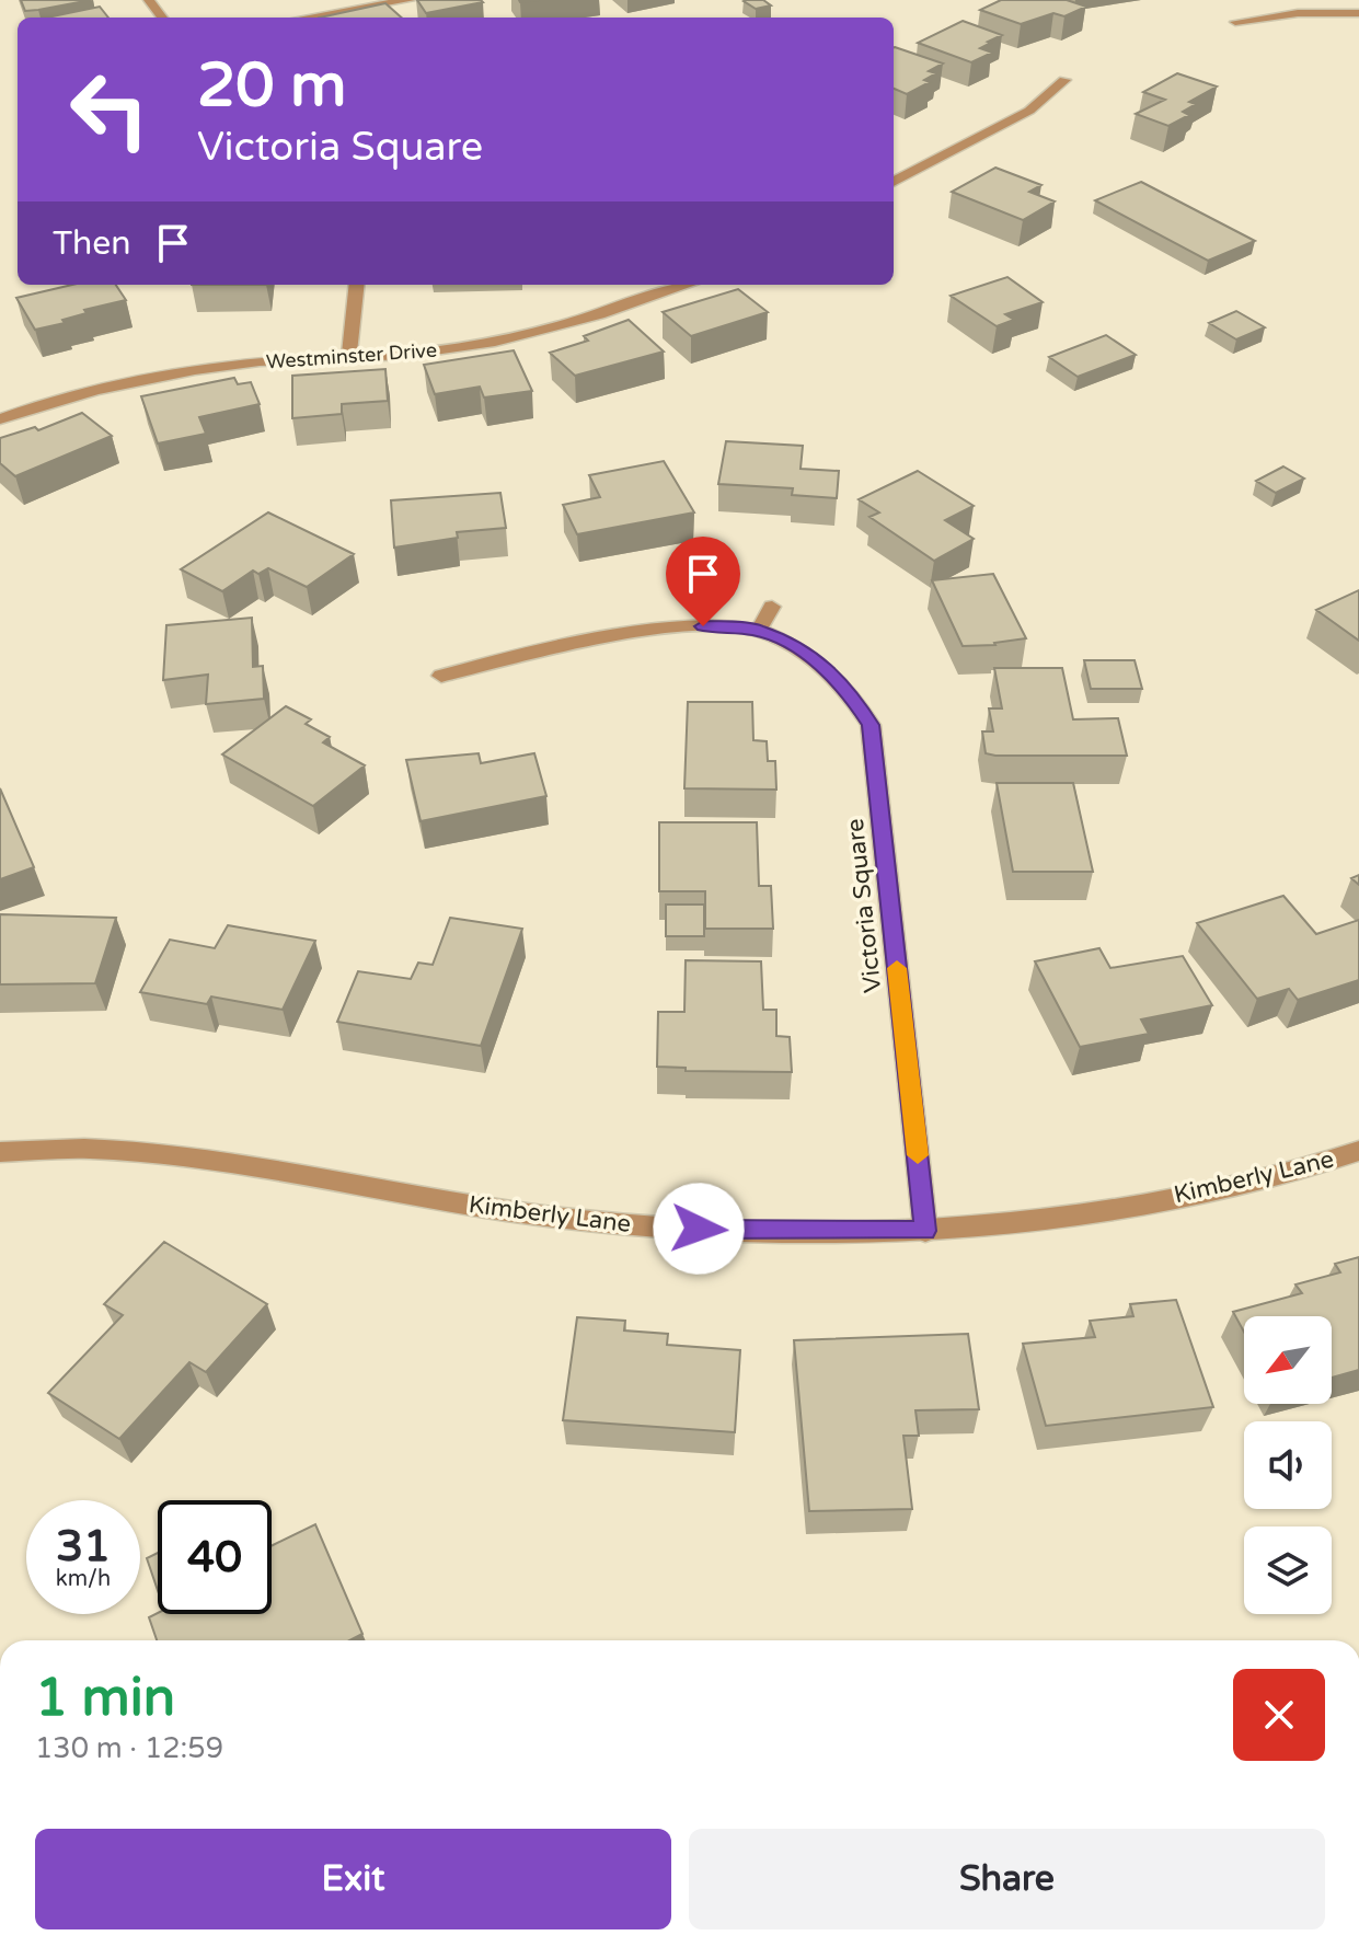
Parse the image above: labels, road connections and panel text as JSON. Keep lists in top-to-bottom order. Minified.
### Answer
{"streets":{"street":["Westminster Drive","Victoria Square","Kimberly Lane"]},"crossings":[["Victoria Square","Kimberly Lane"]],"north":"bottom left","page":{"turn":["20 m","Victoria Square"],"then":"Then","speed":"31 km/h","limit":"40","heading":["1 min","130 m · 12:59"],"buttons":["Exit","Share"]}}
